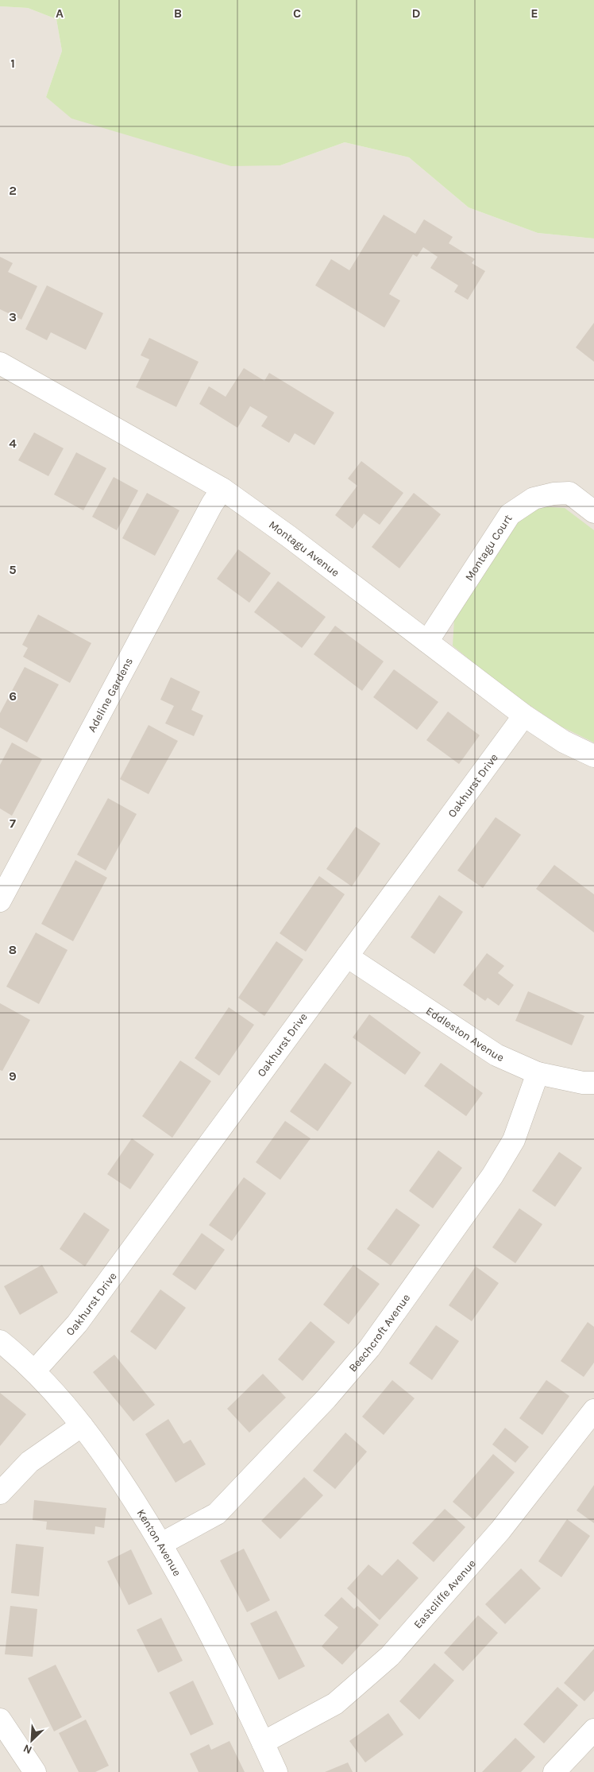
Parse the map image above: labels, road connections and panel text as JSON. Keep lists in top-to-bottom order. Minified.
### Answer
{"streets":{"street":["Montagu Court","Montagu Avenue","Adeline Gardens","Oakhurst Drive","Eddleston Avenue","Beechcroft Avenue","Kenton Avenue","Eastcliffe Avenue"]},"crossings":[["Montagu Court","Montagu Avenue"],["Montagu Avenue","Adeline Gardens"],["Montagu Avenue","Oakhurst Drive"],["Oakhurst Drive","Eddleston Avenue"],["Oakhurst Drive","Kenton Avenue"],["Eddleston Avenue","Beechcroft Avenue"],["Beechcroft Avenue","Kenton Avenue"],["Kenton Avenue","Eastcliffe Avenue"]],"north":"bottom left","grid":{"columns":["A","B","C","D","E"],"rows":["1","2","3","4","5","6","7","8","9"]}}
